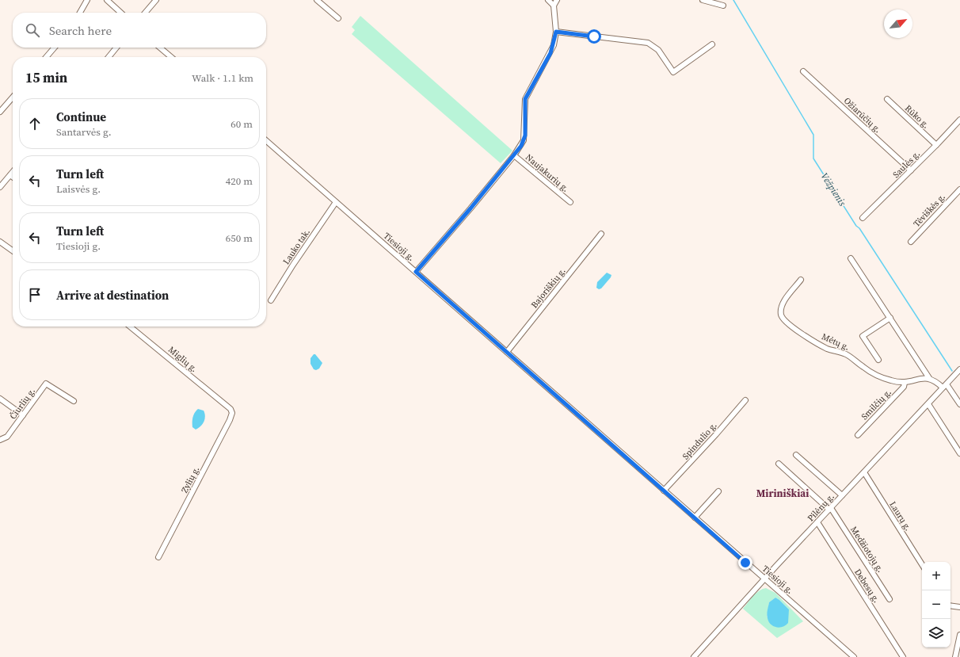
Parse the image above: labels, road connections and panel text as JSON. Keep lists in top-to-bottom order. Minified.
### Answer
{"streets":{"street":["Ožiarūčių g.","Rūko g.","Saulės g.","Naujakurių g.","Tėviškės g.","Lauko tak.","Tiesioji g.","Bajoriškių g.","Mėtų g.","Miglių g.","Čiurlių g.","Smilčių g.","Spindulio g.","Zylių g.","Pilėnų g.","Laurų g.","Medžiotojų g.","Debesų g."]},"crossings":[["Ožiarūčių g.","Saulės g."],["Rūko g.","Saulės g."],["Lauko tak.","Tiesioji g."],["Tiesioji g.","Bajoriškių g."],["Tiesioji g.","Spindulio g."],["Tiesioji g.","Pilėnų g."],["Mėtų g.","Smilčių g."],["Miglių g.","Zylių g."],["Pilėnų g.","Laurų g."],["Pilėnų g.","Medžiotojų g."],["Pilėnų g.","Debesų g."]],"districts":["Miriniškiai"],"water":["Vėžpienis"],"north":"top right","page":{"search":"Search here","heading":["15 min","Walk · 1.1 km"],"list":[["Continue","Santarvės g.","60 m"],["Turn left","Laisvės g.","420 m"],["Turn left","Tiesioji g.","650 m"],"Arrive at destination"],"map_buttons":["+","−"]}}
